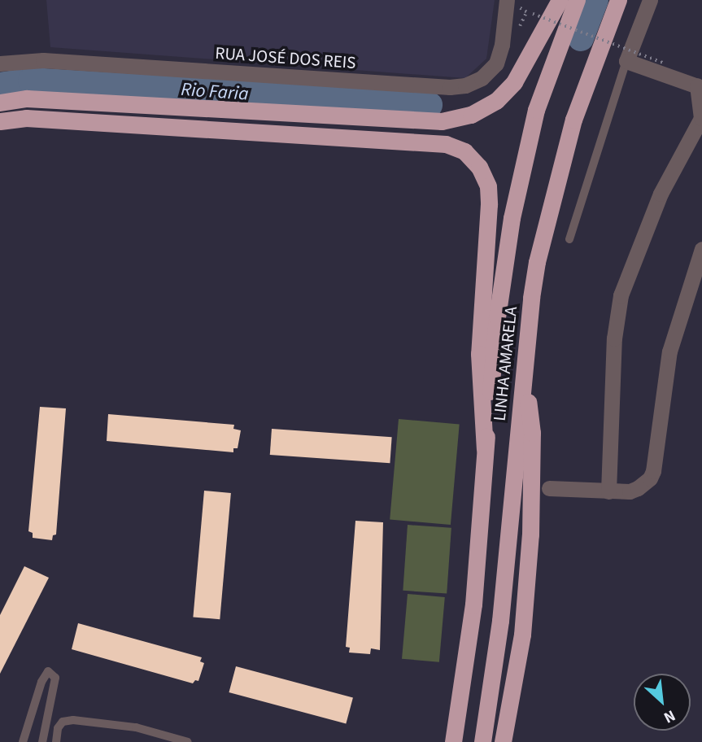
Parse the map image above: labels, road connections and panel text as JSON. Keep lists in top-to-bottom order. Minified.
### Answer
{"streets":{"highway":["LINHA AMARELA"],"street":["RUA JOSÉ DOS REIS"]},"water":["Rio Faria"],"north":"bottom right"}
